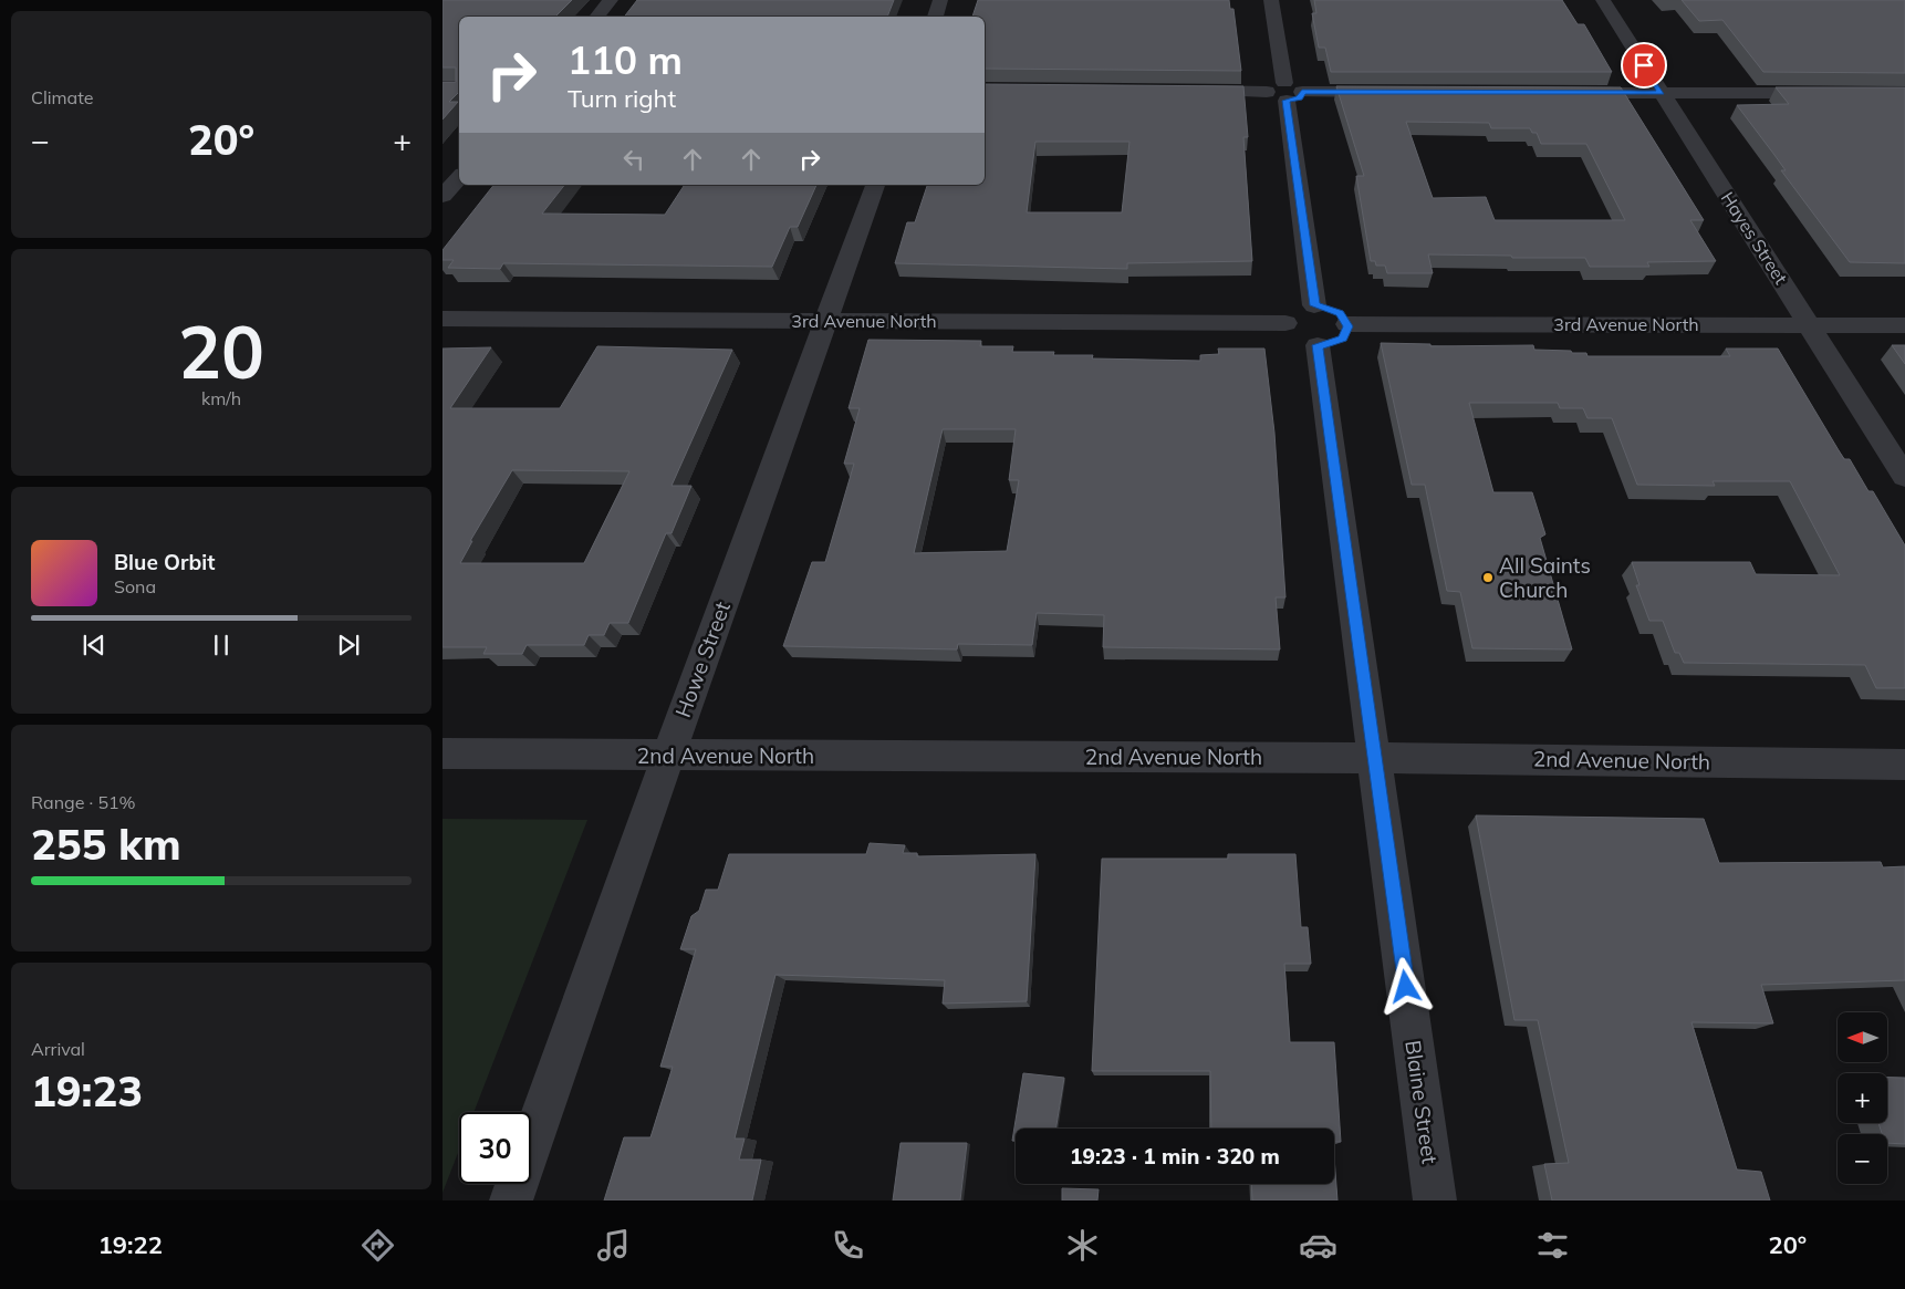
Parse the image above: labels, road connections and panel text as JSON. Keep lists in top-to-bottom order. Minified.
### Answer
{"streets":{"street":["Hayes Street","3rd Avenue North","Howe Street","2nd Avenue North","Blaine Street"]},"crossings":[["Hayes Street","3rd Avenue North"],["3rd Avenue North","Howe Street"],["3rd Avenue North","Blaine Street"],["Howe Street","2nd Avenue North"],["2nd Avenue North","Blaine Street"]],"places":["All Saints Church"],"north":"left","page":{"tile":["Climate",["20","km/h"],["Range · 51%","255 km"],["Arrival","19:23"]],"turn":["110 m","Turn right"],"heat":["−","20°","+"],"song":["Blue Orbit","Sona"],"map_buttons":["+","−"],"limit":"30","trip":"19:23 · 1 min · 320 m","tabs":["19:22","20°"]}}
